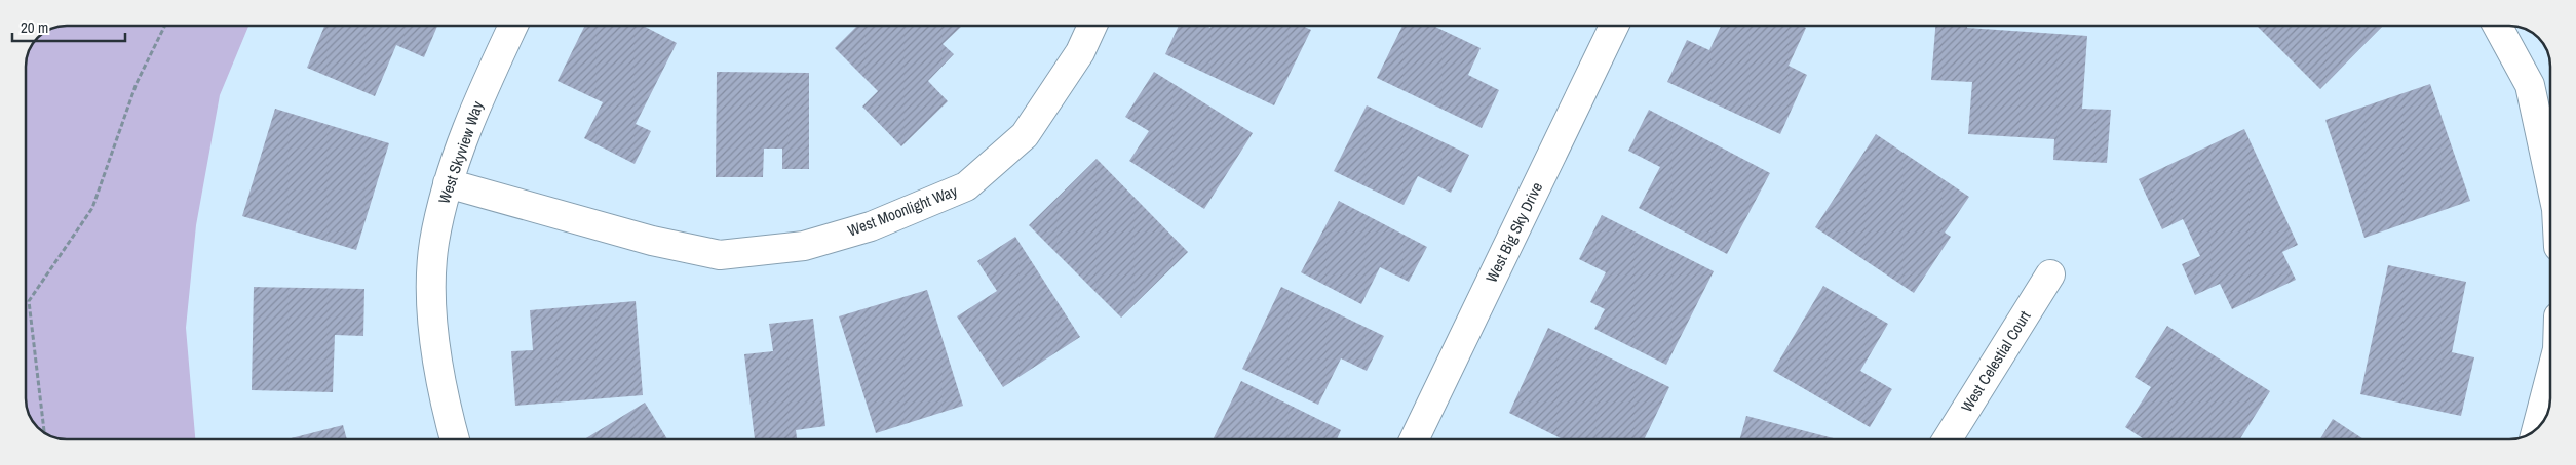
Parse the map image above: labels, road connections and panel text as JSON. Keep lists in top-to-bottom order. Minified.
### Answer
{"streets":{"street":["West Skyview Way","West Moonlight Way","West Big Sky Drive","West Celestial Court"]},"crossings":[["West Skyview Way","West Moonlight Way"]],"scale_bar":"20 m"}
